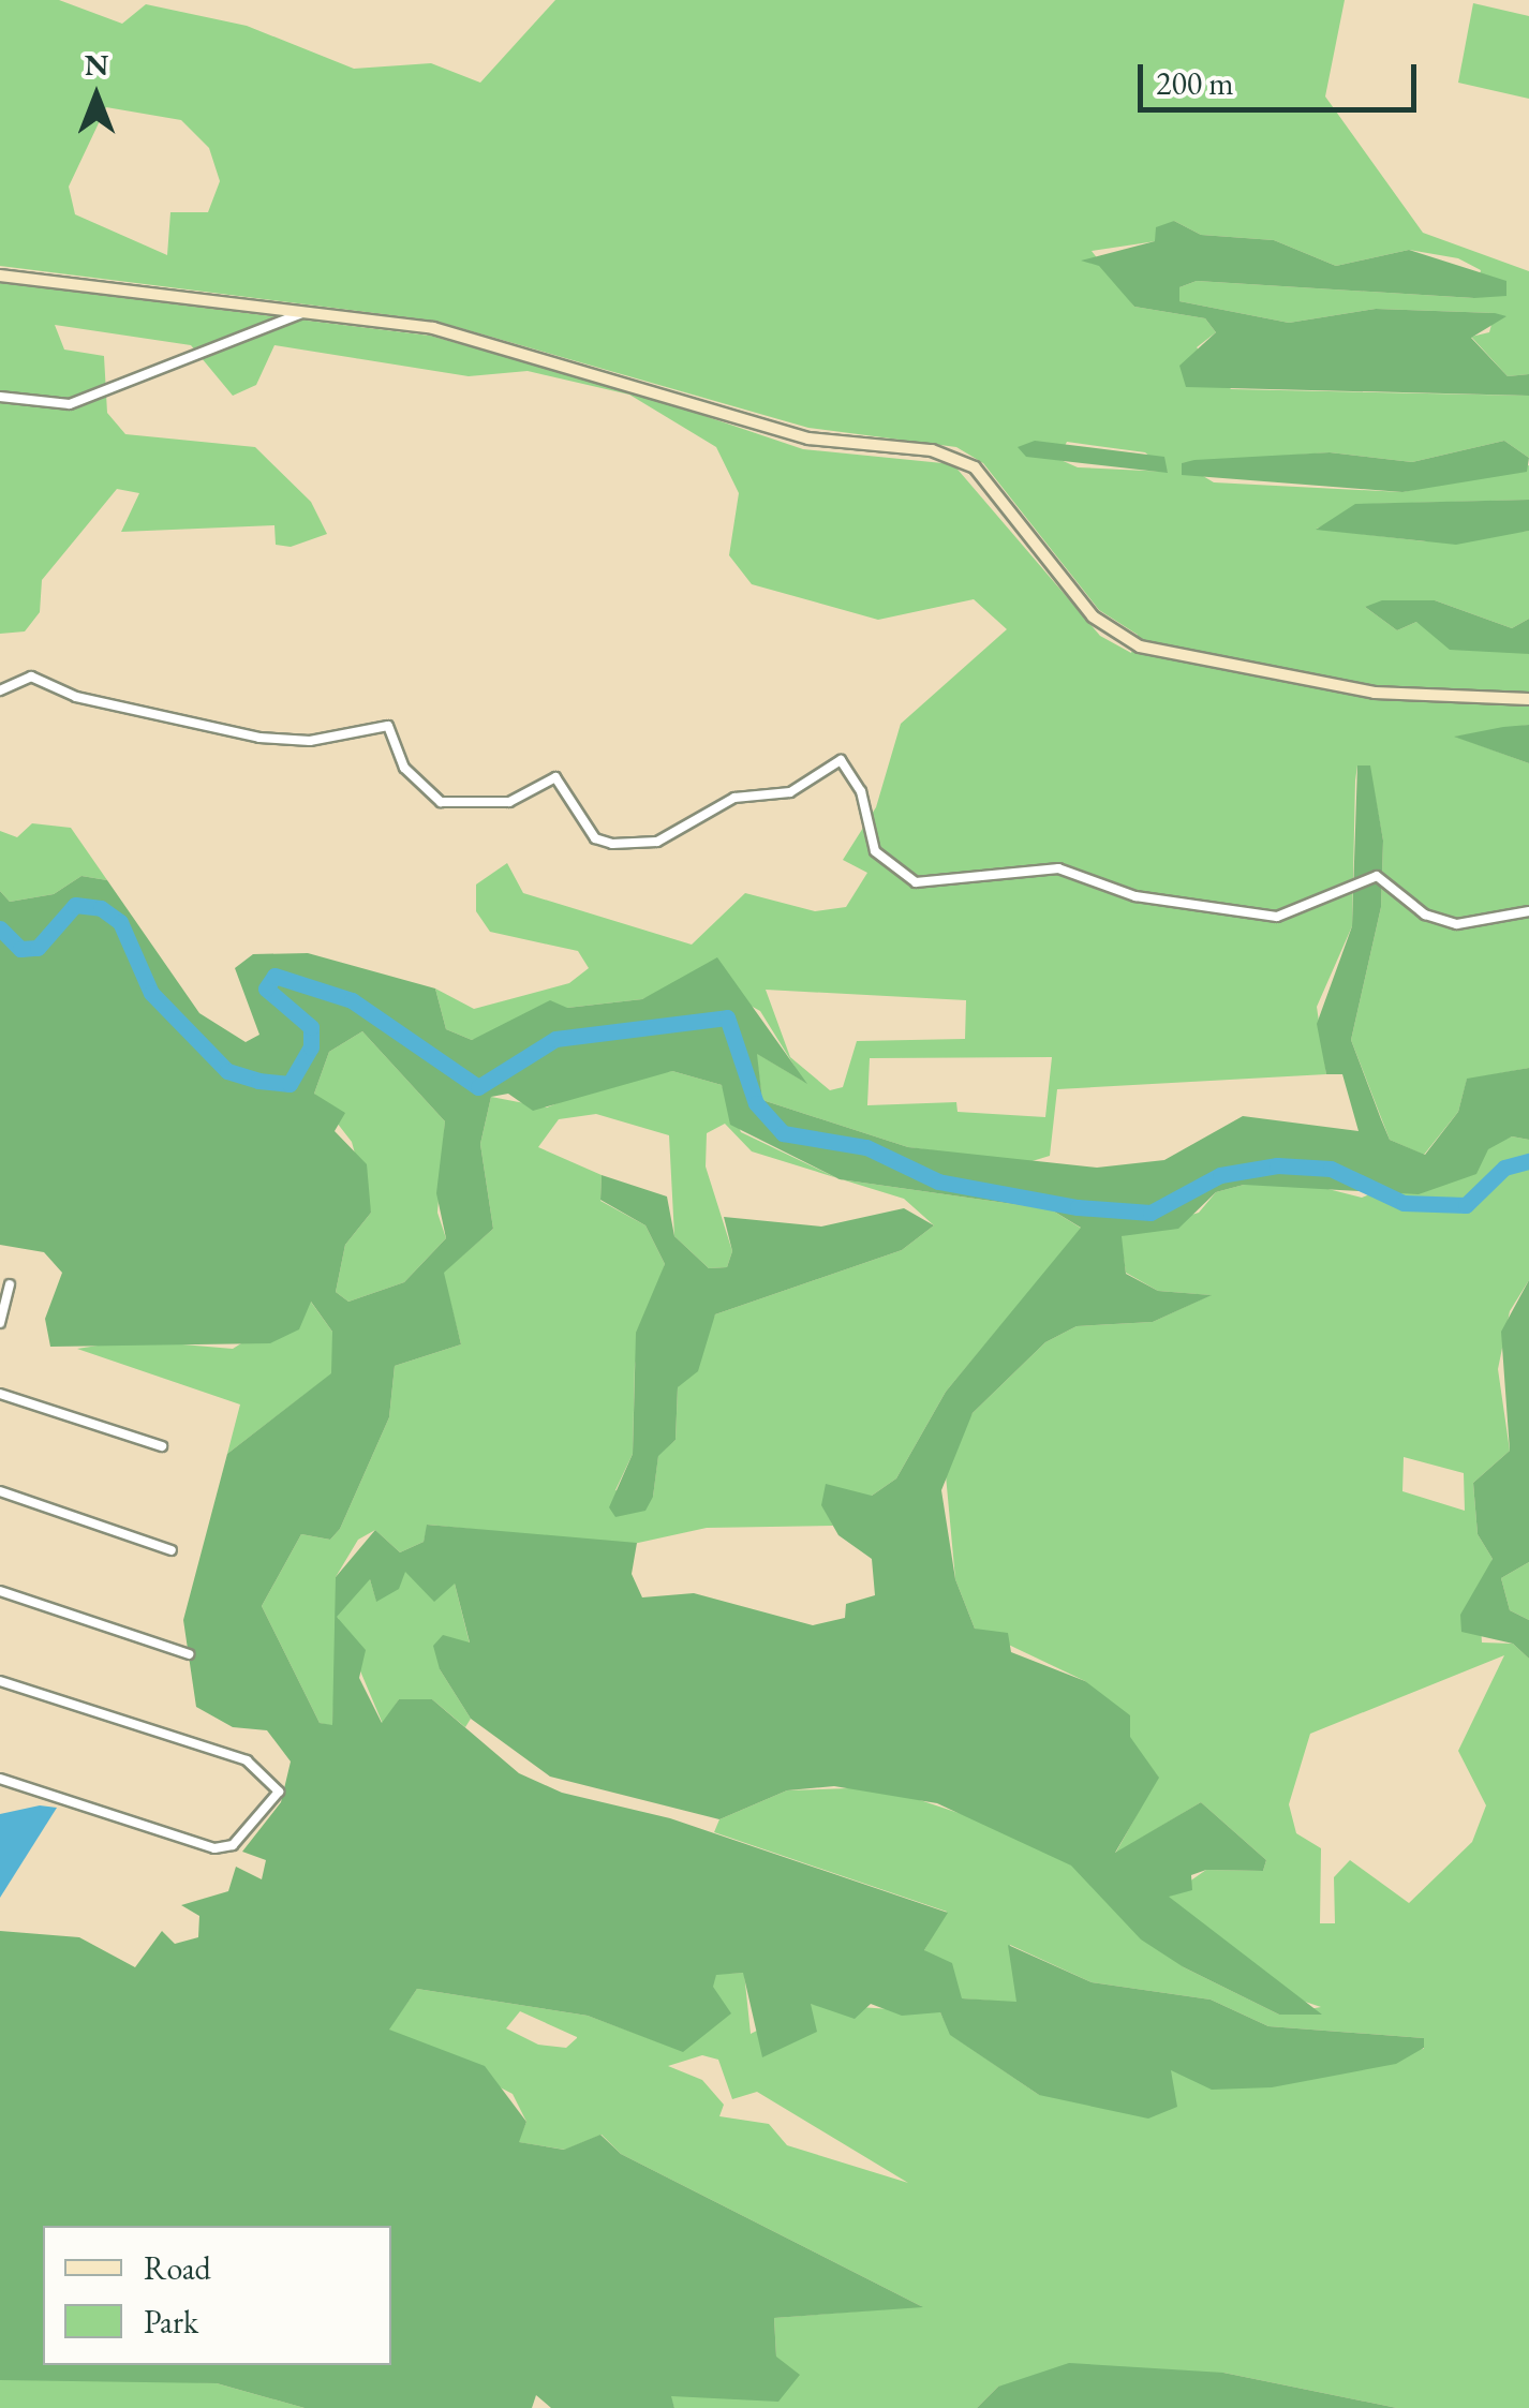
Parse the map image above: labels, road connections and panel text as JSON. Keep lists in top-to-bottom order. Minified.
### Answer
{"legend":["Road","Park"],"scale_bar":"200 m","north":"top"}
